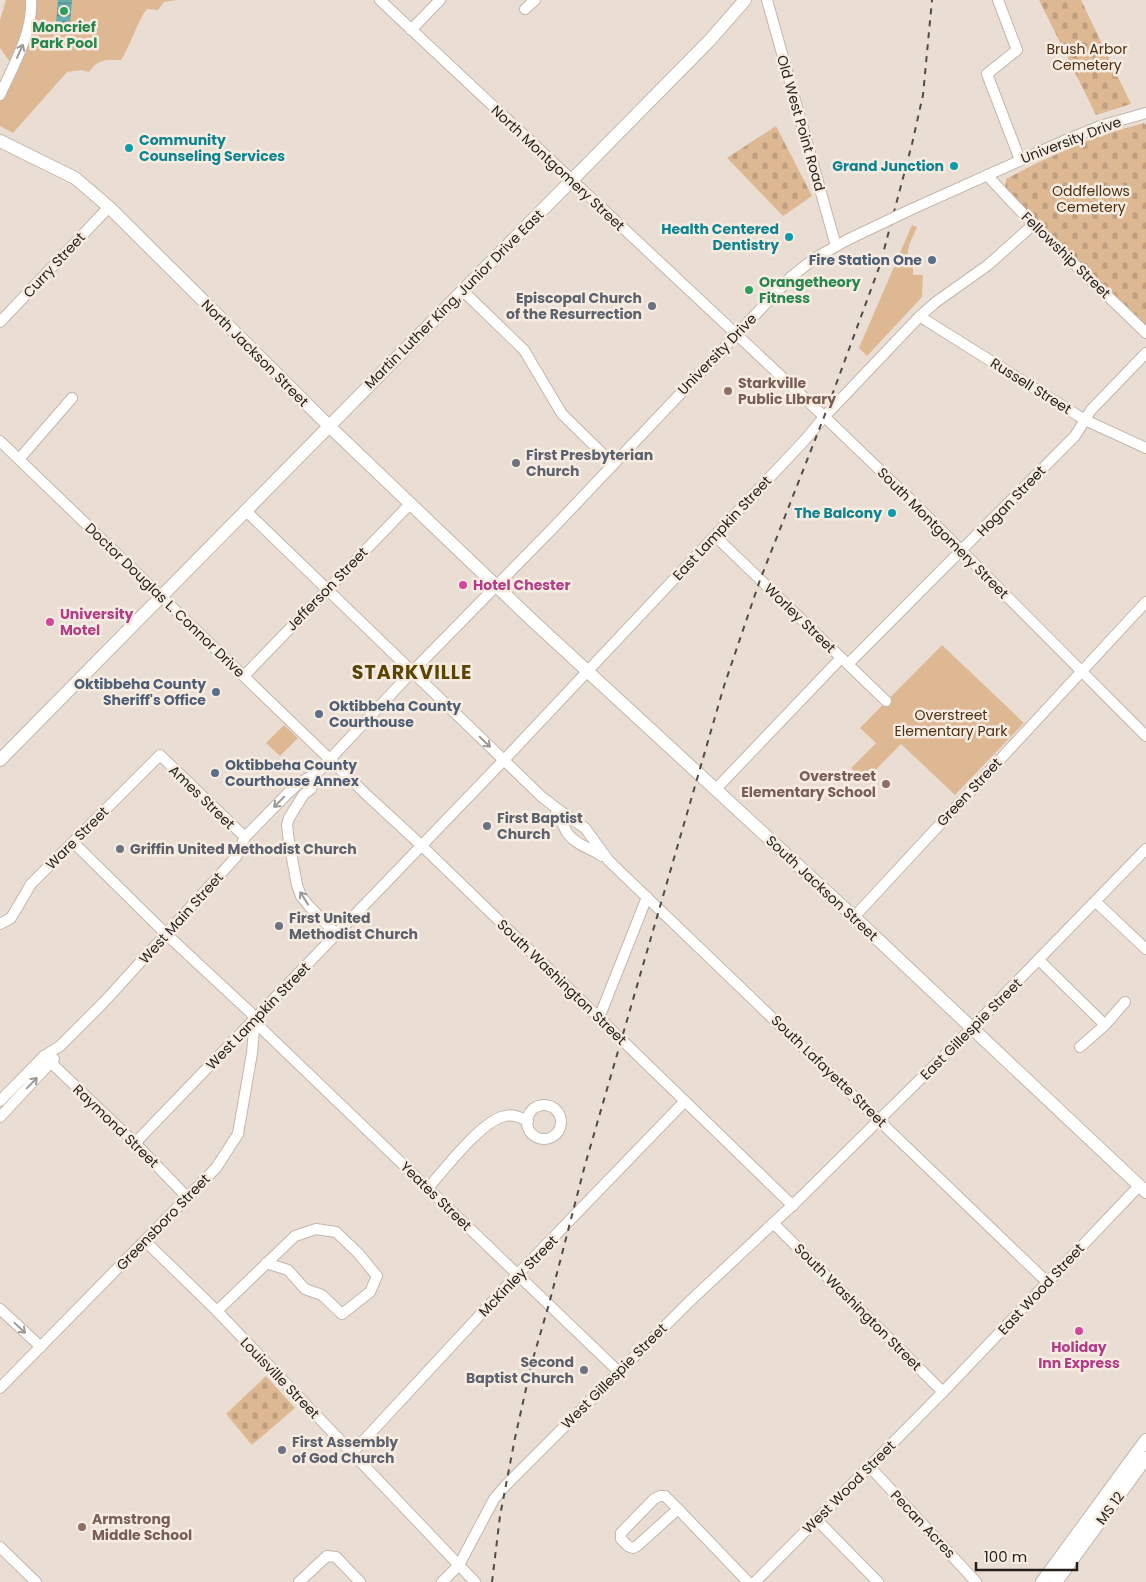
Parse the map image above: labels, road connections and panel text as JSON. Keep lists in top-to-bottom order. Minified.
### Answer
{"streets":{"main road":["Martin Luther King, Junior Drive East","North Jackson Street","South Jackson Street","MS 12"],"street":["Old West Point Road","University Drive","North Montgomery Street","Fellowship Street","Curry Street","Russell Street","Hogan Street","East Lampkin Street","South Montgomery Street","Jefferson Street","Doctor Douglas L. Connor Drive","Worley Street","Green Street","Ames Street","Ware Street","West Main Street","South Washington Street","West Lampkin Street","East Gillespie Street","South Lafayette Street","Raymond Street","Yeates Street","Greensboro Street","McKinley Street","East Wood Street","West Gillespie Street","Louisville Street","West Wood Street","Pecan Acres"]},"crossings":[["Old West Point Road","University Drive"],["University Drive","North Montgomery Street"],["University Drive","Fellowship Street"],["University Drive","North Jackson Street"],["University Drive","South Montgomery Street"],["University Drive","Doctor Douglas L. Connor Drive"],["University Drive","South Jackson Street"],["University Drive","South Washington Street"],["University Drive","South Lafayette Street"],["North Montgomery Street","Martin Luther King, Junior Drive East"],["North Montgomery Street","South Montgomery Street"],["Fellowship Street","East Lampkin Street"],["Curry Street","North Jackson Street"],["Martin Luther King, Junior Drive East","North Jackson Street"],["Martin Luther King, Junior Drive East","Doctor Douglas L. Connor Drive"],["Martin Luther King, Junior Drive East","South Lafayette Street"],["North Jackson Street","Jefferson Street"],["North Jackson Street","South Jackson Street"],["Russell Street","Hogan Street"],["Russell Street","East Lampkin Street"],["Hogan Street","South Montgomery Street"],["Hogan Street","Worley Street"],["Hogan Street","South Jackson Street"],["East Lampkin Street","South Montgomery Street"],["East Lampkin Street","Worley Street"],["East Lampkin Street","South Jackson Street"],["East Lampkin Street","South Washington Street"],["East Lampkin Street","West Lampkin Street"],["East Lampkin Street","South Lafayette Street"],["South Montgomery Street","Green Street"],["Jefferson Street","Doctor Douglas L. Connor Drive"],["Jefferson Street","South Lafayette Street"],["Doctor Douglas L. Connor Drive","South Washington Street"],["Green Street","South Jackson Street"],["Ames Street","Ware Street"],["Ames Street","West Main Street"],["Ware Street","Yeates Street"],["South Jackson Street","East Gillespie Street"],["South Jackson Street","East Wood Street"],["West Main Street","Raymond Street"],["West Main Street","Yeates Street"],["South Washington Street","West Lampkin Street"],["South Washington Street","East Gillespie Street"],["South Washington Street","McKinley Street"],["South Washington Street","East Wood Street"],["South Washington Street","West Gillespie Street"],["South Washington Street","West Wood Street"],["West Lampkin Street","Raymond Street"],["West Lampkin Street","Yeates Street"],["West Lampkin Street","Greensboro Street"],["East Gillespie Street","South Lafayette Street"],["East Gillespie Street","West Gillespie Street"],["South Lafayette Street","East Wood Street"],["Raymond Street","Greensboro Street"],["Yeates Street","Greensboro Street"],["Yeates Street","McKinley Street"],["Yeates Street","West Gillespie Street"],["Greensboro Street","Louisville Street"],["McKinley Street","Louisville Street"],["East Wood Street","West Wood Street"],["West Gillespie Street","Louisville Street"],["West Wood Street","Pecan Acres"]],"districts":["STARKVILLE"],"parks":["Brush Arbor Cemetery","Oddfellows Cemetery","Overstreet Elementary Park"],"places":["Moncrief Park Pool","Community Counseling Services","Grand Junction","Health Centered Dentistry","Fire Station One","Orangetheory Fitness","Episcopal Church of the Resurrection","Starkville Public LIbrary","First Presbyterian Church","The Balcony","Hotel Chester","University Motel","Oktibbeha County Sheriff's Office","Oktibbeha County Courthouse","Oktibbeha County Courthouse Annex","Overstreet Elementary School","First Baptist Church","Griffin United Methodist Church","First United Methodist Church","Holiday Inn Express","Second Baptist Church","First Assembly of God Church","Armstrong Middle School"],"scale_bar":"100 m"}
